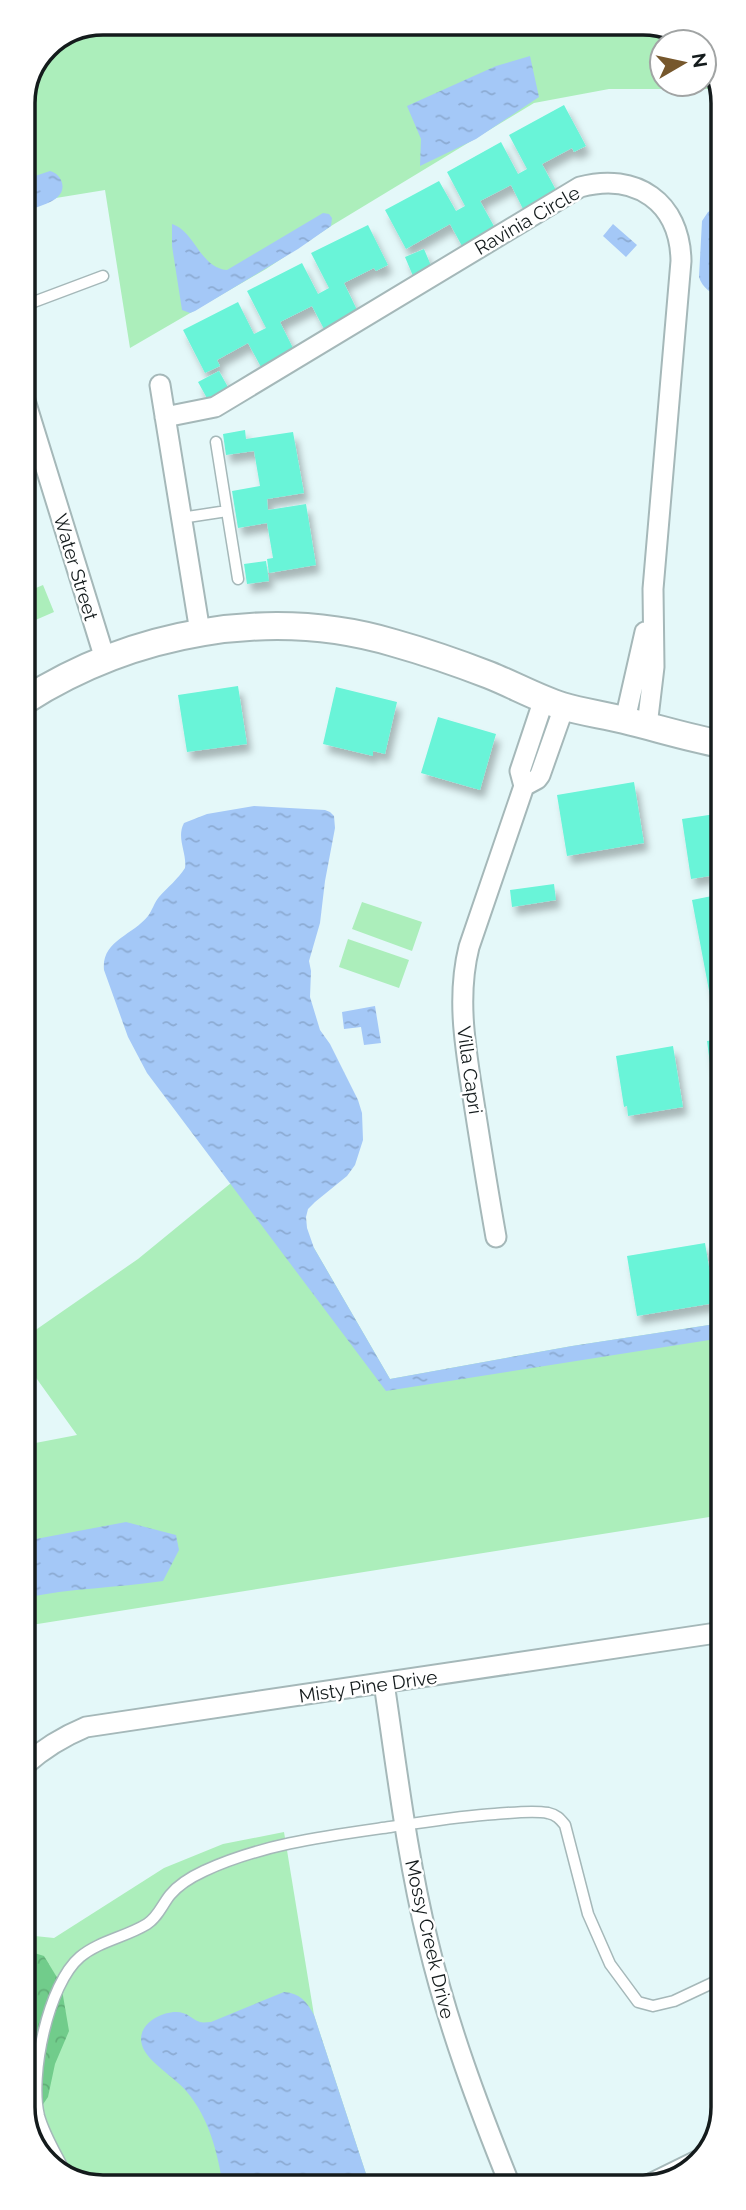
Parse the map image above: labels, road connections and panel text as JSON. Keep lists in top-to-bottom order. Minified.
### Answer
{"streets":{"street":["Ravinia Circle","Water Street","Villa Capri","Misty Pine Drive","Mossy Creek Drive"]},"crossings":[["Misty Pine Drive","Mossy Creek Drive"]],"north":"right"}
